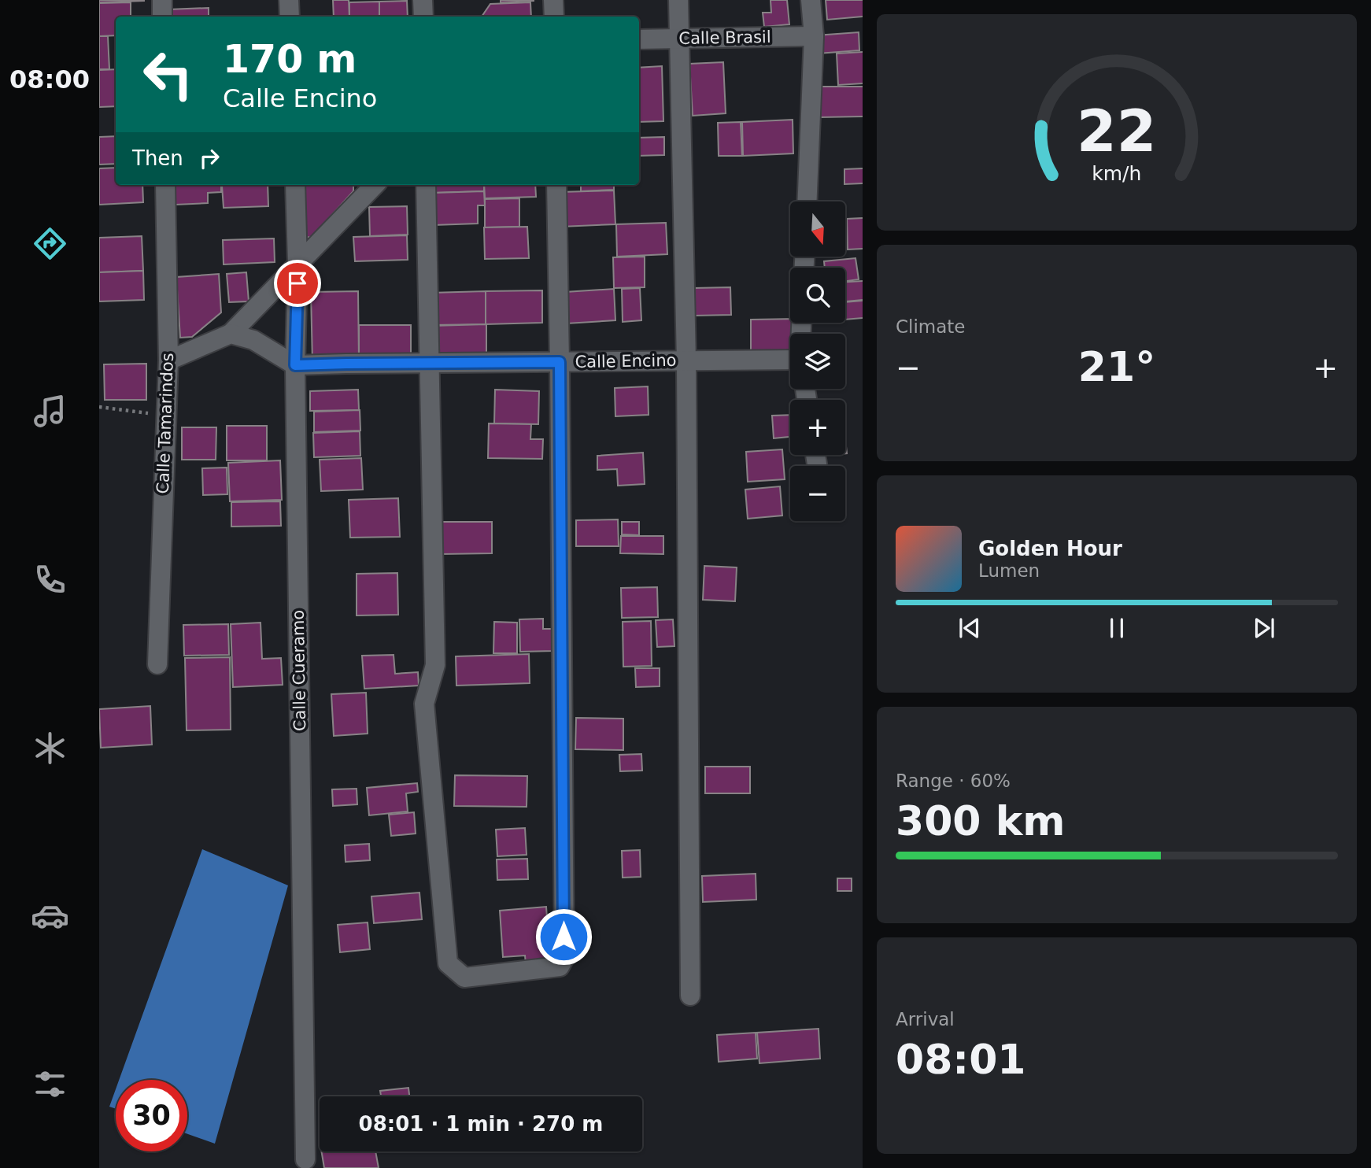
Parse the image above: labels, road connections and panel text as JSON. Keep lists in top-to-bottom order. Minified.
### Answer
{"streets":{"street":["Calle Brasil","Calle Encino","Calle Tamarindos","Calle Cueramo"]},"crossings":[["Calle Encino","Calle Cueramo"]],"north":"bottom","page":{"tabs":"08:00","turn":["170 m","Calle Encino"],"then":"Then","map_buttons":["+","−"],"tile":["Climate",["Range · 60%","300 km"],["Arrival","08:01"]],"heat":["−","21°","+"],"song":["Golden Hour","Lumen"],"limit":"30","trip":"08:01 · 1 min · 270 m","gauge":["22","km/h"]}}
